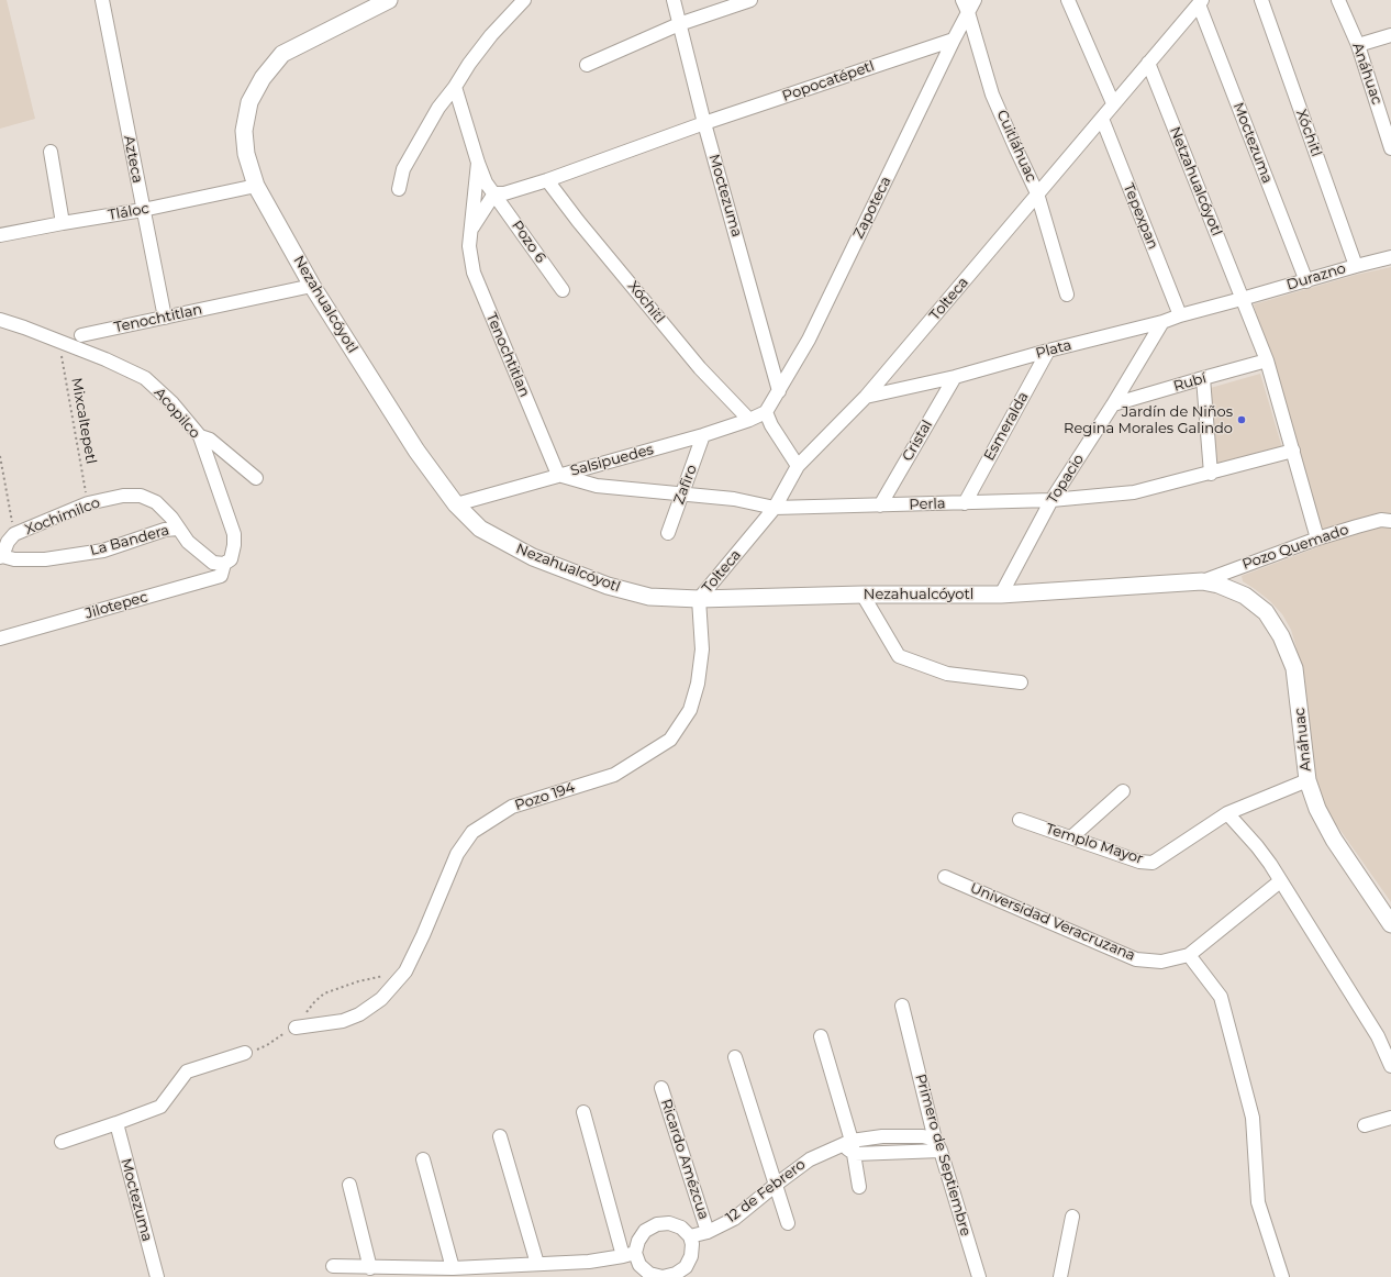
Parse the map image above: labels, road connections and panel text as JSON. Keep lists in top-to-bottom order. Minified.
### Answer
{"streets":{"main road":["Anáhuac","Nezahualcóyotl"],"street":["Popocatépetl","Xóchitl","Moctezuma","Cuitláhuac","Azteca","Netzahualcóyotl","Zapoteca","Tláloc","Tepexpan","Pozo 6","Durazno","Tolteca","Tenochtitlan","Plata","Rubí","Acopilco","Esmeralda","Cristal","Salsipuedes","Topacio","Zafiro","Perla","Xochimilco","La Bandera","Pozo Quemado","Jilotepec","Pozo 194","Templo Mayor","Universidad Veracruzana","Primero de Septiembre","Ricardo Amézcua","12 de Febrero"],"path":["Mixcaltepetl"]},"crossings":[["Anáhuac","Nezahualcóyotl"],["Anáhuac","Pozo Quemado"],["Anáhuac","Templo Mayor"],["Popocatépetl","Moctezuma"],["Popocatépetl","Zapoteca"],["Xóchitl","Durazno"],["Xóchitl","Salsipuedes"],["Moctezuma","Zapoteca"],["Moctezuma","Durazno"],["Moctezuma","Tolteca"],["Cuitláhuac","Zapoteca"],["Cuitláhuac","Tolteca"],["Azteca","Tláloc"],["Azteca","Tenochtitlan"],["Netzahualcóyotl","Durazno"],["Netzahualcóyotl","Tolteca"],["Netzahualcóyotl","Plata"],["Netzahualcóyotl","Rubí"],["Netzahualcóyotl","Perla"],["Netzahualcóyotl","Pozo Quemado"],["Zapoteca","Salsipuedes"],["Tláloc","Nezahualcóyotl"],["Tepexpan","Tolteca"],["Tepexpan","Plata"],["Pozo 6","Tenochtitlan"],["Durazno","Plata"],["Tolteca","Nezahualcóyotl"],["Tolteca","Plata"],["Tolteca","Perla"],["Tolteca","Pozo 194"],["Nezahualcóyotl","Tenochtitlan"],["Nezahualcóyotl","Salsipuedes"],["Nezahualcóyotl","Topacio"],["Nezahualcóyotl","Pozo Quemado"],["Nezahualcóyotl","Pozo 194"],["Tenochtitlan","Salsipuedes"],["Tenochtitlan","Perla"],["Plata","Esmeralda"],["Plata","Cristal"],["Plata","Topacio"],["Rubí","Topacio"],["Acopilco","Mixcaltepetl"],["Acopilco","Jilotepec"],["Mixcaltepetl","Xochimilco"],["Esmeralda","Perla"],["Cristal","Perla"],["Salsipuedes","Zafiro"],["Salsipuedes","Perla"],["Topacio","Perla"],["Zafiro","Perla"],["Xochimilco","La Bandera"],["Primero de Septiembre","12 de Febrero"],["Ricardo Amézcua","12 de Febrero"]],"places":["Jardín de Niños Regina Morales Galindo"]}
